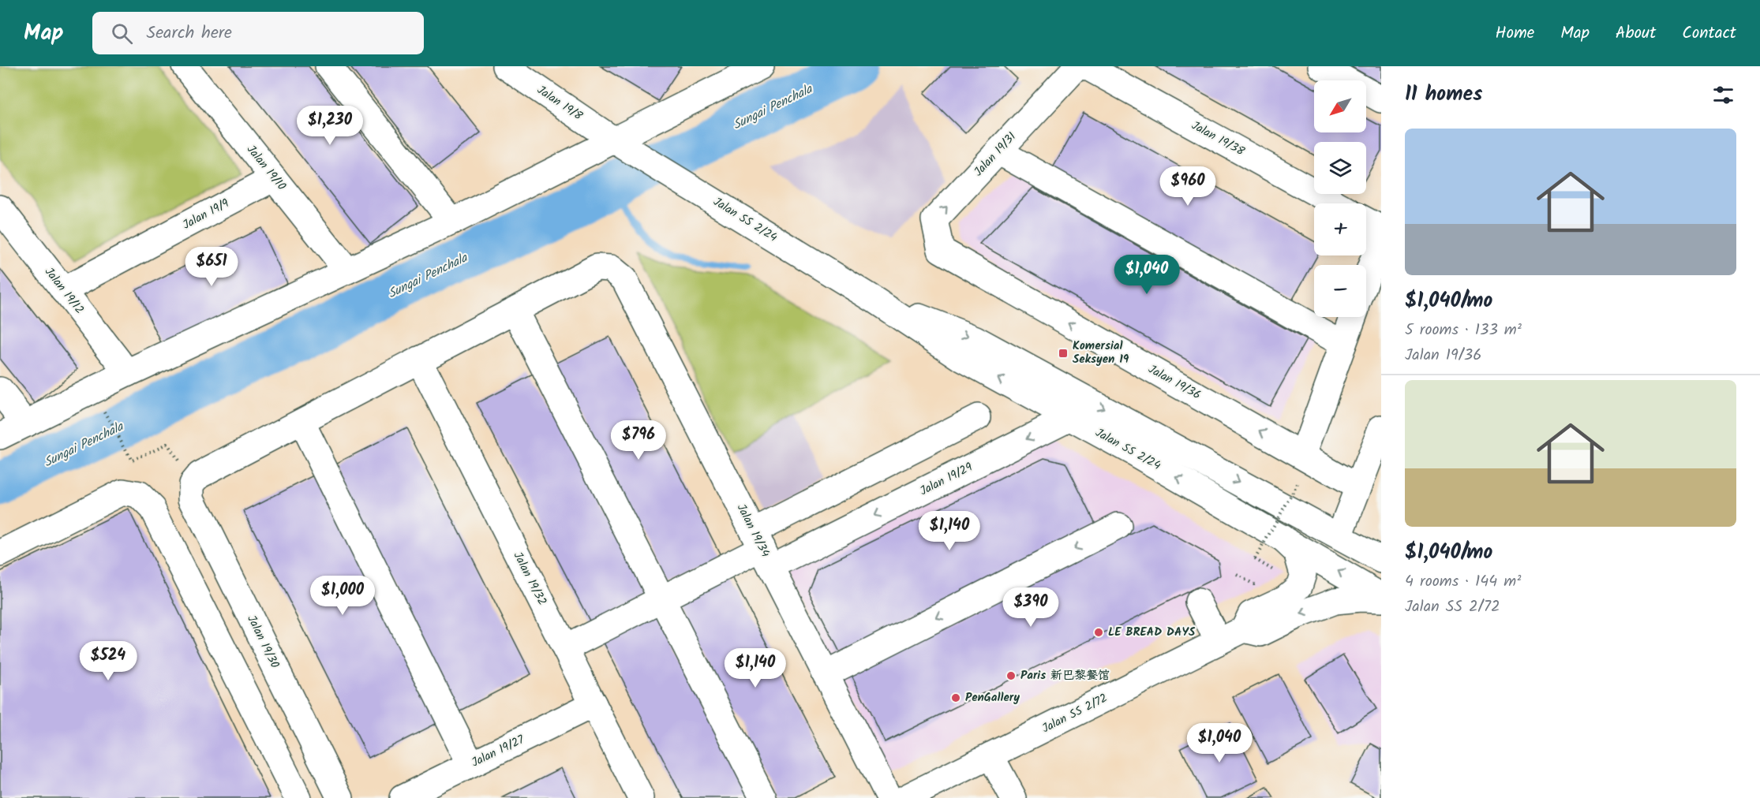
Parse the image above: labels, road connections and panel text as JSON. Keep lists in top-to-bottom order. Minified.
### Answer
{"streets":{"street":["Jalan 19/8","Jalan 19/38","Jalan 19/31","Jalan 19/10","Jalan 19/9","Jalan SS 2/24","Jalan 19/12","Jalan 19/36","Jalan 19/29","Jalan 19/34","Jalan 19/32","Jalan 19/30","Jalan SS 2/72","Jalan 19/27"]},"crossings":[["Jalan 19/8","Jalan SS 2/24"],["Jalan 19/31","Jalan 19/36"],["Jalan 19/10","Jalan 19/9"],["Jalan 19/9","Jalan 19/12"],["Jalan SS 2/24","Jalan 19/29"],["Jalan SS 2/24","Jalan SS 2/72"],["Jalan 19/29","Jalan 19/34"],["Jalan 19/32","Jalan 19/27"]],"one_way":["Jalan 19/31"],"water":["Sungai Penchala"],"places":{"transit":["Komersial Seksyen 19"],"other":["LE BREAD DAYS","Paris 新巴黎餐馆","PenGallery"]},"north":"bottom left","page":{"header":"Map","search":"Search here","nav":["Home","Map","About","Contact"],"heading":"11 homes","map_buttons":["+","−"],"price":["$1,230","$960","$651","$1,040","$796","$1,140","$1,000","$390","$524","$1,140","$1,040"],"list":[{"name":"$1,040/mo","note":"5 rooms · 133 m² · Jalan 19/36"},{"name":"$1,040/mo","note":"4 rooms · 144 m² · Jalan SS 2/72"}]}}
